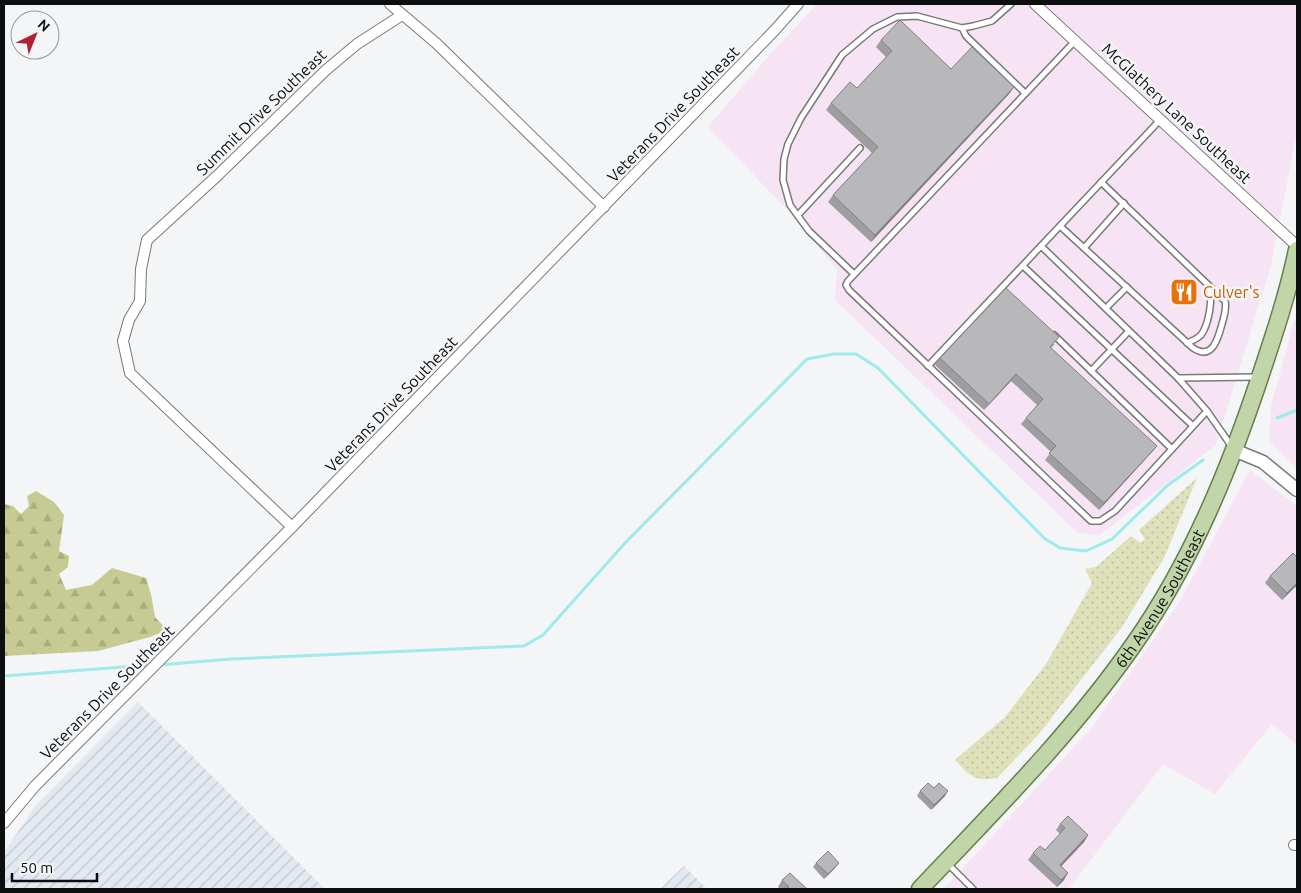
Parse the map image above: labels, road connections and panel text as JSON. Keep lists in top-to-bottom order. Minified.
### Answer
{"streets":{"main road":["6th Avenue Southeast"],"street":["Summit Drive Southeast","McGlathery Lane Southeast","Veterans Drive Southeast"]},"crossings":[["Summit Drive Southeast","Veterans Drive Southeast"]],"places":{"restaurant":["Culver's"]},"scale_bar":"50 m","north":"top right"}
